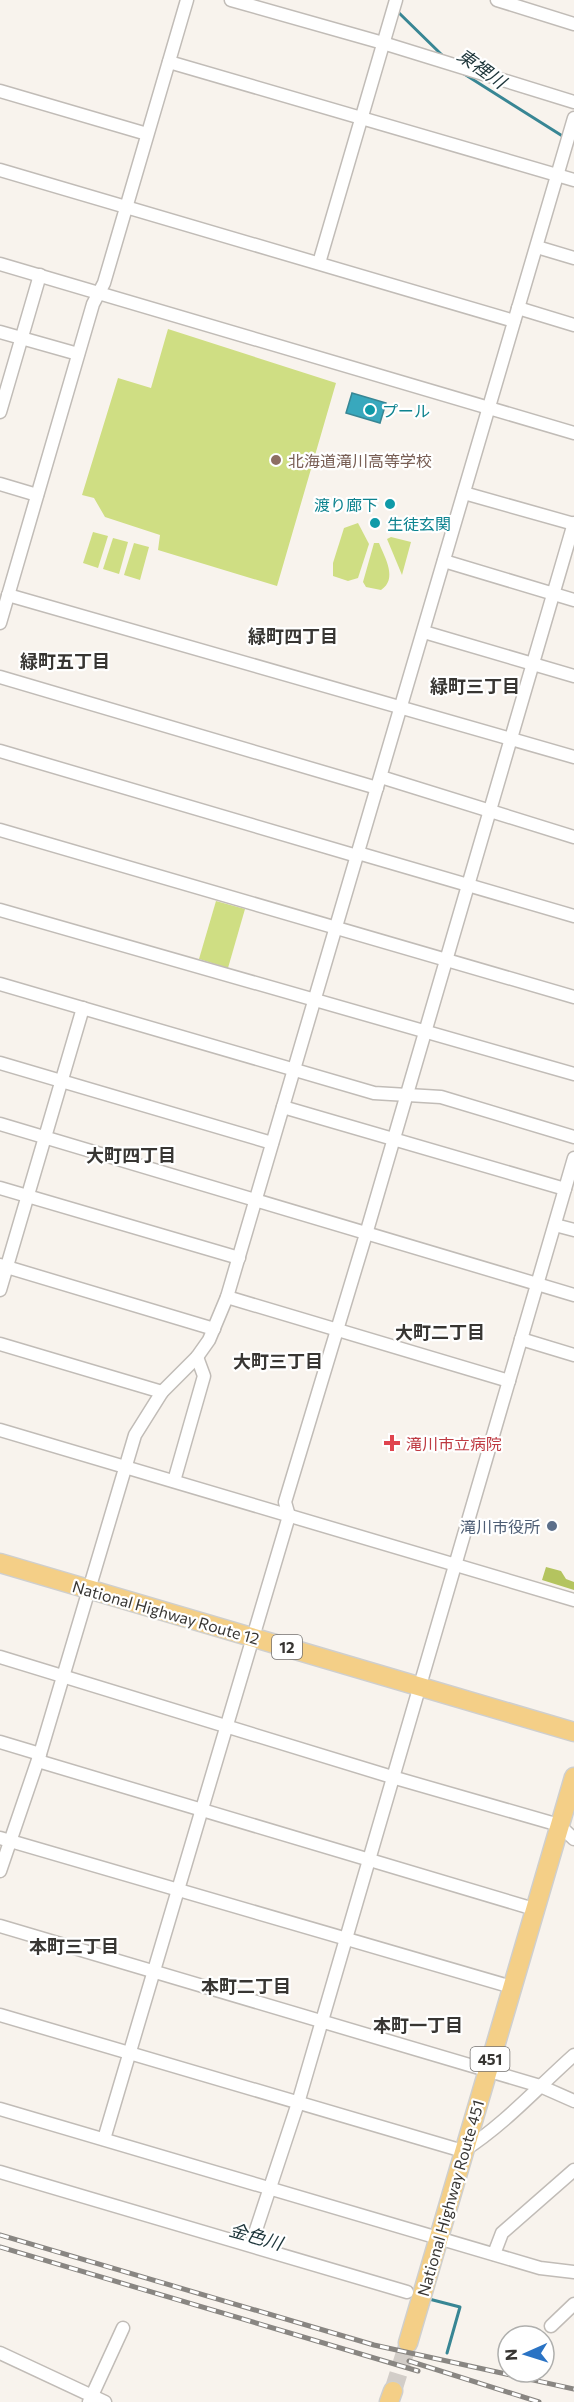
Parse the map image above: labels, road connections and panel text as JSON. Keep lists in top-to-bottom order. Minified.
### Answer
{"streets":{"highway":["National Highway Route 12","12","451","National Highway Route 451"]},"districts":["緑町四丁目","緑町五丁目","緑町三丁目","大町四丁目","大町二丁目","大町三丁目","本町三丁目","本町二丁目","本町一丁目"],"water":["東裡川","金色川"],"places":{"other":["プール","北海道滝川高等学校","渡り廊下","生徒玄関","滝川市役所"],"health":["滝川市立病院"]},"north":"left"}
